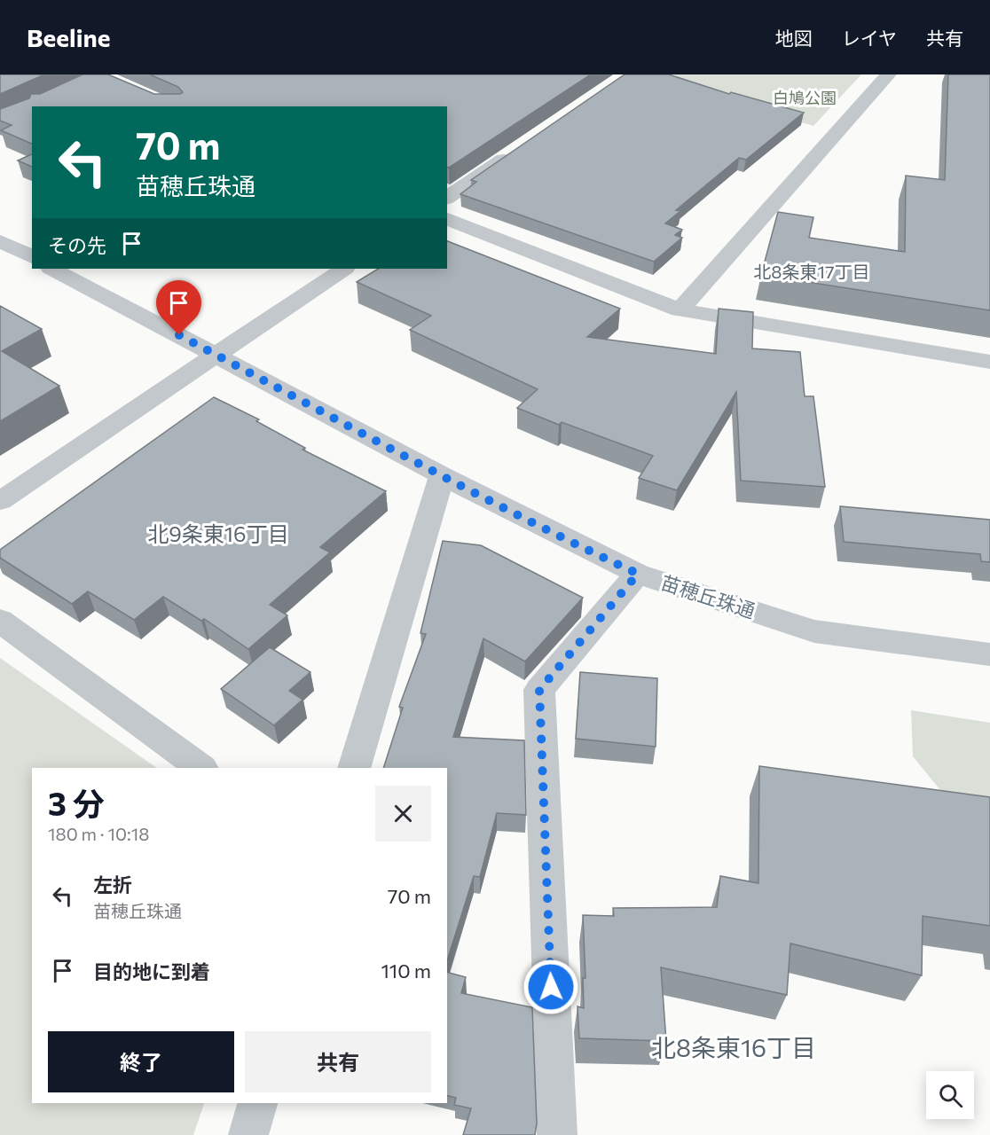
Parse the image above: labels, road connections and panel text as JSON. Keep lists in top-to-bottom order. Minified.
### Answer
{"streets":{"street":["苗穂丘珠通"]},"districts":["北8条東17丁目","北9条東16丁目","北8条東16丁目"],"parks":["白鳩公園"],"page":{"header":"Beeline","nav":["地図","レイヤ","共有"],"turn":["70 m","苗穂丘珠通"],"then":"その先","heading":["3 分","180 m · 10:18"],"list":[{"name":"左折","note":"苗穂丘珠通","value":"70 m"},{"name":"目的地に到着","value":"110 m"}],"buttons":["終了","共有"]}}
